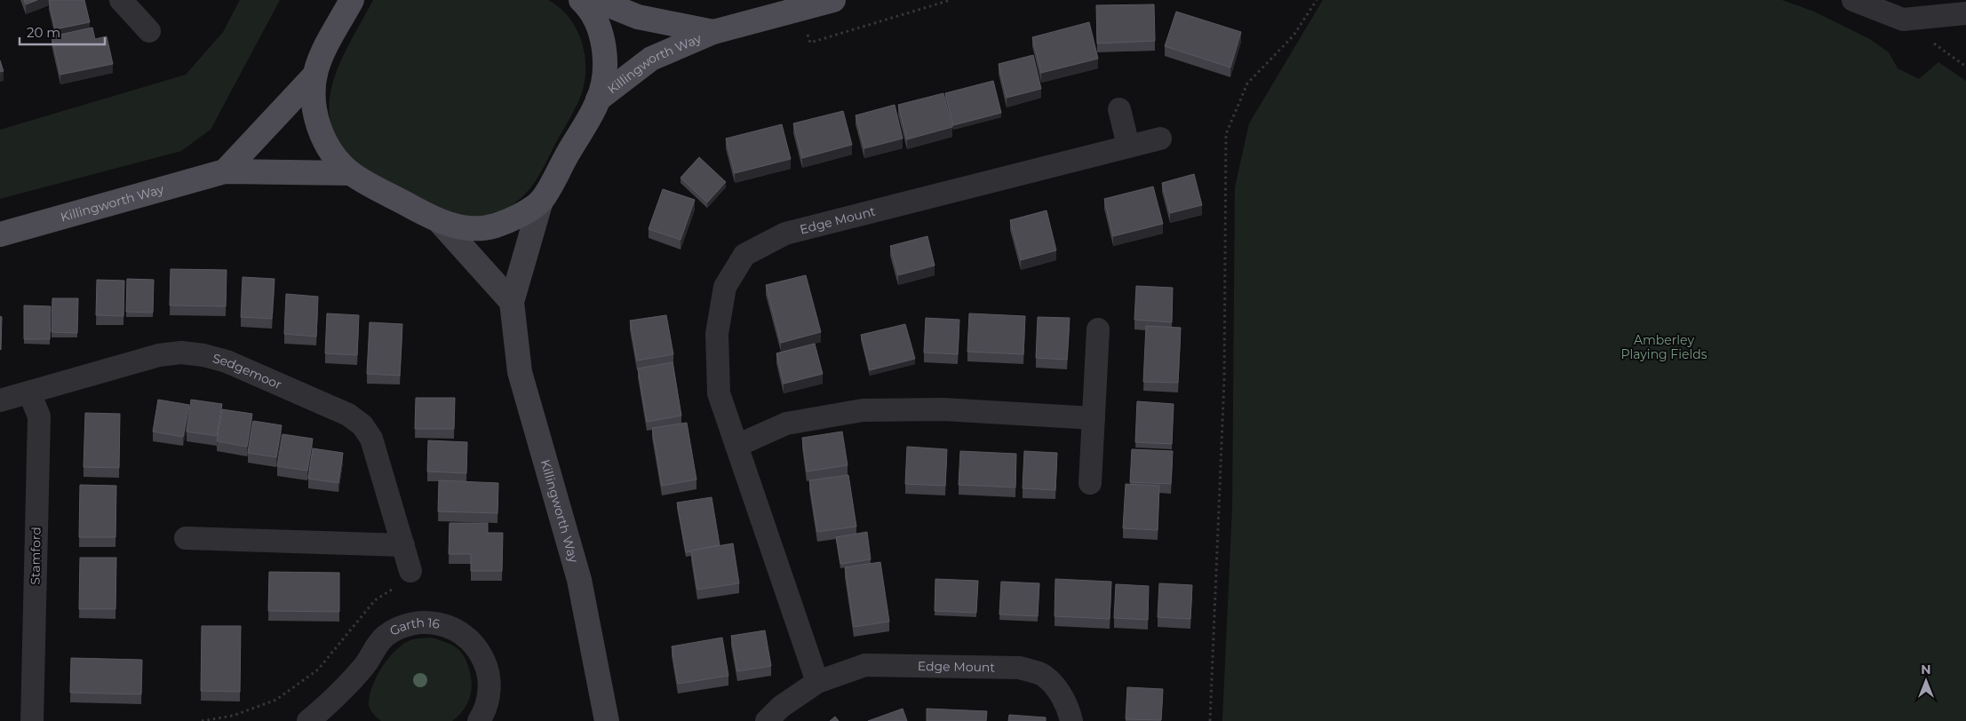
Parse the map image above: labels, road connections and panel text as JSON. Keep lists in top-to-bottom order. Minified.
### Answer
{"streets":{"main road":["Killingworth Way"],"street":["Edge Mount","Sedgemoor","Stamford","Garth 16"]},"crossings":[["Sedgemoor","Stamford"]],"parks":["Amberley Playing Fields"],"scale_bar":"20 m","north":"top"}
